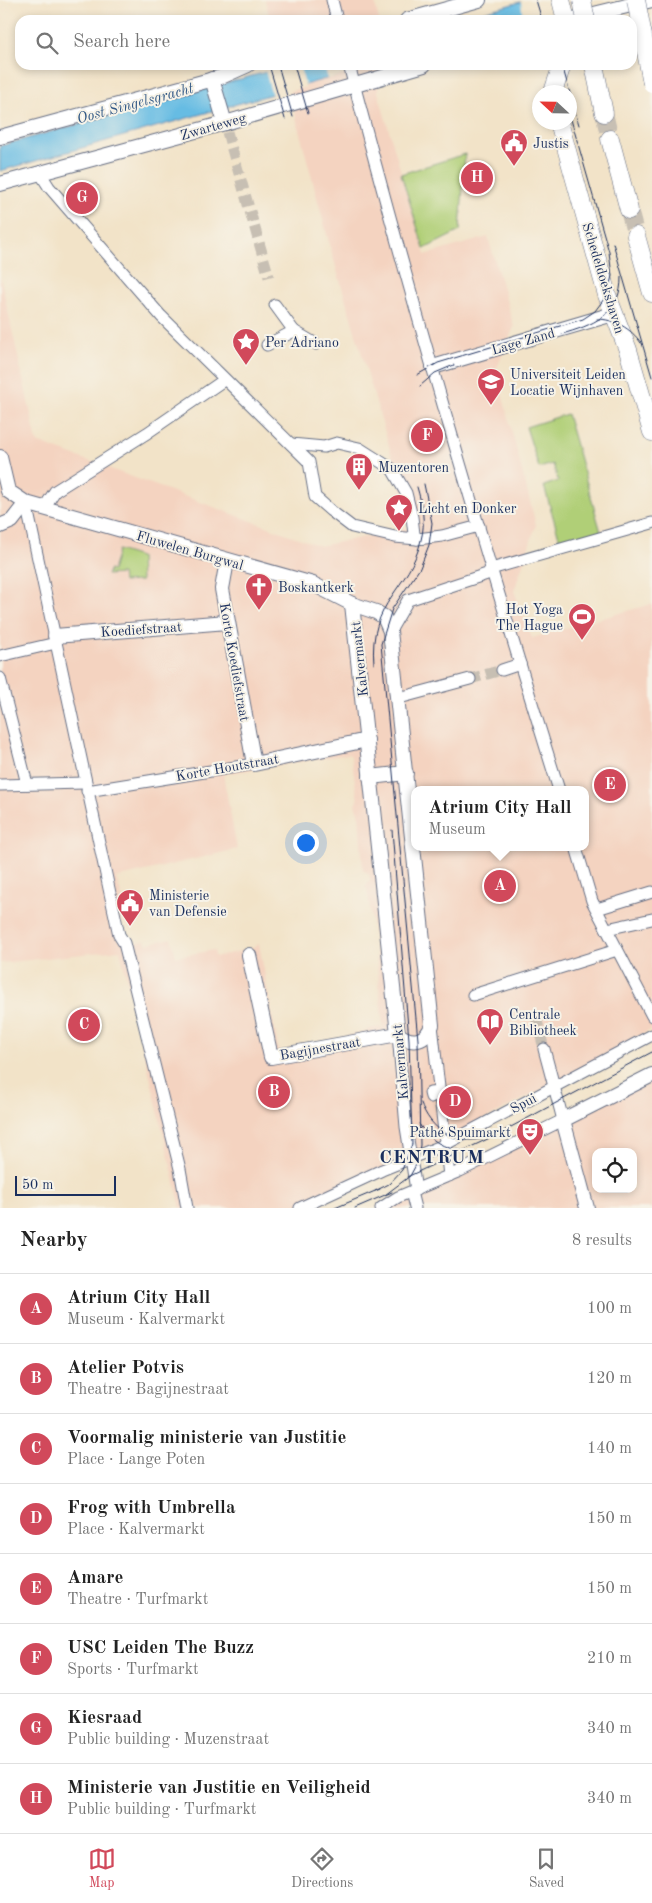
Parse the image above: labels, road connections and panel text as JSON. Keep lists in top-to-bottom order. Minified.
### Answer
{"streets":{"street":["Zwarteweg","Schedeldoekshaven","Lage Zand","Fluwelen Burgwal","Koediefstraat","Kalvermarkt","Korte Koediefstraat","Korte Houtstraat","Bagijnestraat","Spui"]},"crossings":[["Schedeldoekshaven","Lage Zand"],["Fluwelen Burgwal","Kalvermarkt"],["Fluwelen Burgwal","Korte Koediefstraat"],["Koediefstraat","Korte Koediefstraat"],["Kalvermarkt","Korte Houtstraat"],["Kalvermarkt","Bagijnestraat"],["Kalvermarkt","Spui"],["Korte Koediefstraat","Korte Houtstraat"]],"districts":["CENTRUM"],"water":["Oost Singelsgracht"],"places":{"public building":["Justis","Ministerie van Defensie"],"place":["Per Adriano","Licht en Donker"],"school or university":["Universiteit Leiden Locatie Wijnhaven"],"building":["Muzentoren"],"church":["Boskantkerk"],"sports":["Hot Yoga The Hague"],"library":["Centrale Bibliotheek"],"theatre":["Pathé Spuimarkt"]},"scale_bar":"50 m","north":"left","page":{"search":"Search here","pins":["H","G","F","E","A","C","B","D"],"popup":["Atrium City Hall","Museum"],"scale":"50 m","heading":["Nearby","8 results"],"list":[{"mark":"A","name":"Atrium City Hall","note":"Museum · Kalvermarkt","value":"100 m"},{"mark":"B","name":"Atelier Potvis","note":"Theatre · Bagijnestraat","value":"120 m"},{"mark":"C","name":"Voormalig ministerie van Justitie","note":"Place · Lange Poten","value":"140 m"},{"mark":"D","name":"Frog with Umbrella","note":"Place · Kalvermarkt","value":"150 m"},{"mark":"E","name":"Amare","note":"Theatre · Turfmarkt","value":"150 m"},{"mark":"F","name":"USC Leiden The Buzz","note":"Sports · Turfmarkt","value":"210 m"},{"mark":"G","name":"Kiesraad","note":"Public building · Muzenstraat","value":"340 m"},{"mark":"H","name":"Ministerie van Justitie en Veiligheid","note":"Public building · Turfmarkt","value":"340 m"}],"nav":["Map","Directions","Saved"]}}
